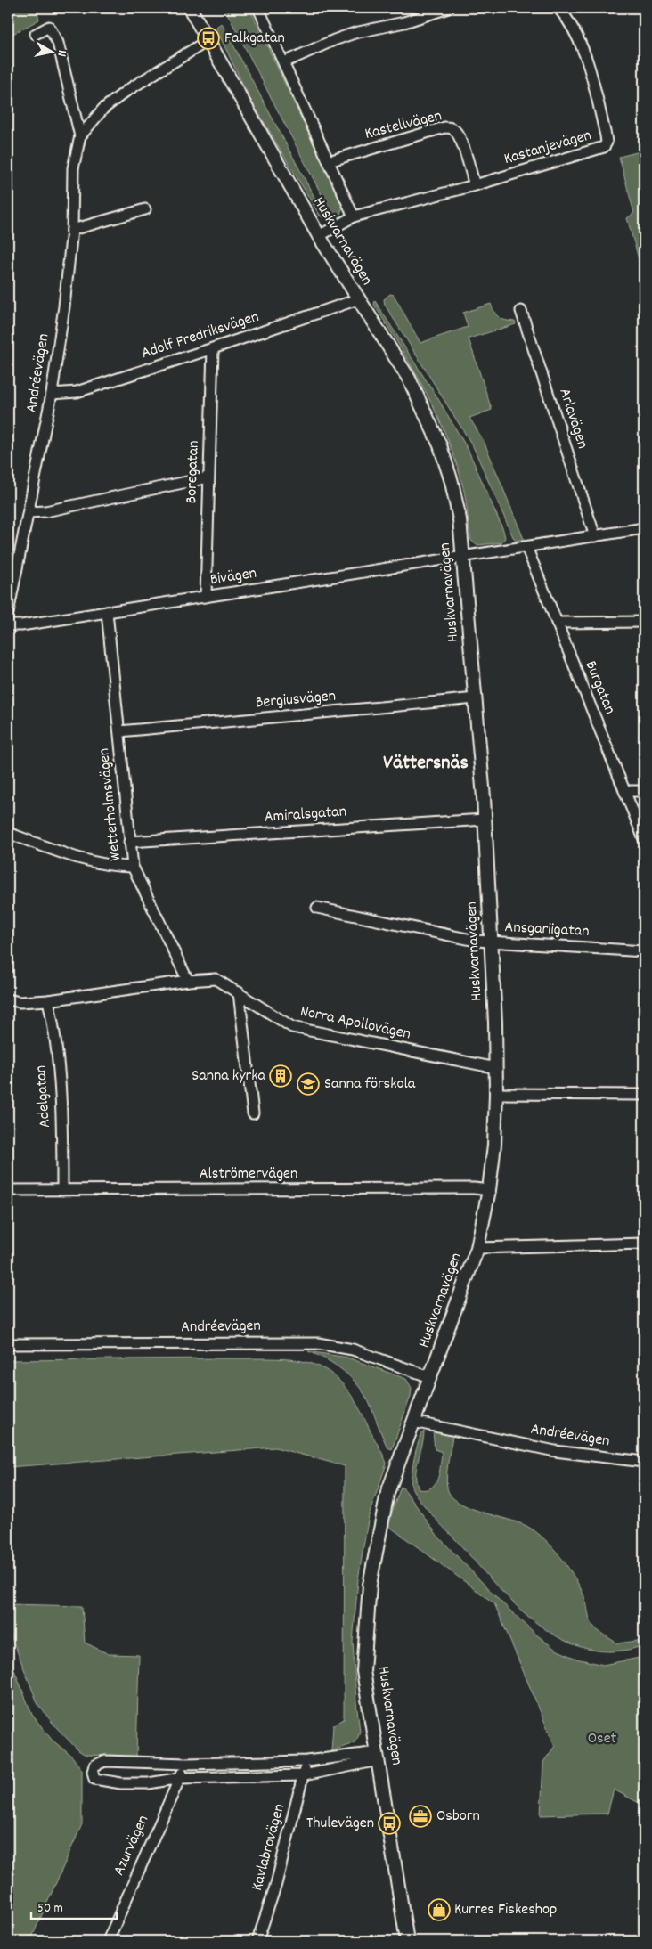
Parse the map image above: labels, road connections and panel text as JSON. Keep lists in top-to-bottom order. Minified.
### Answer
{"streets":{"street":["Kastellvägen","Kastanjevägen","Huskvarnavägen","Adolf Fredriksvägen","Andréevägen","Arlavägen","Boregatan","Bivägen","Burgatan","Bergiusvägen","Wetterholmsvägen","Amiralsgatan","Ansgariigatan","Norra Apollovägen","Adelgatan","Alströmervägen","Azurvägen","Kavlabrovägen"]},"crossings":[["Kastellvägen","Kastanjevägen"],["Kastanjevägen","Huskvarnavägen"],["Huskvarnavägen","Adolf Fredriksvägen"],["Huskvarnavägen","Andréevägen"],["Huskvarnavägen","Bivägen"],["Huskvarnavägen","Bergiusvägen"],["Huskvarnavägen","Amiralsgatan"],["Huskvarnavägen","Ansgariigatan"],["Huskvarnavägen","Norra Apollovägen"],["Huskvarnavägen","Alströmervägen"],["Adolf Fredriksvägen","Andréevägen"],["Adolf Fredriksvägen","Boregatan"],["Arlavägen","Bivägen"],["Boregatan","Bivägen"],["Bivägen","Burgatan"],["Bivägen","Wetterholmsvägen"],["Bergiusvägen","Wetterholmsvägen"],["Wetterholmsvägen","Amiralsgatan"],["Wetterholmsvägen","Norra Apollovägen"],["Norra Apollovägen","Adelgatan"],["Adelgatan","Alströmervägen"]],"districts":["Vättersnäs"],"parks":["Oset"],"places":{"bus stop":["Falkgatan","Thulevägen"],"building":["Sanna kyrka"],"school or university":["Sanna förskola"],"office":["Osborn"],"shop":["Kurres Fiskeshop"]},"scale_bar":"50 m","north":"right"}
